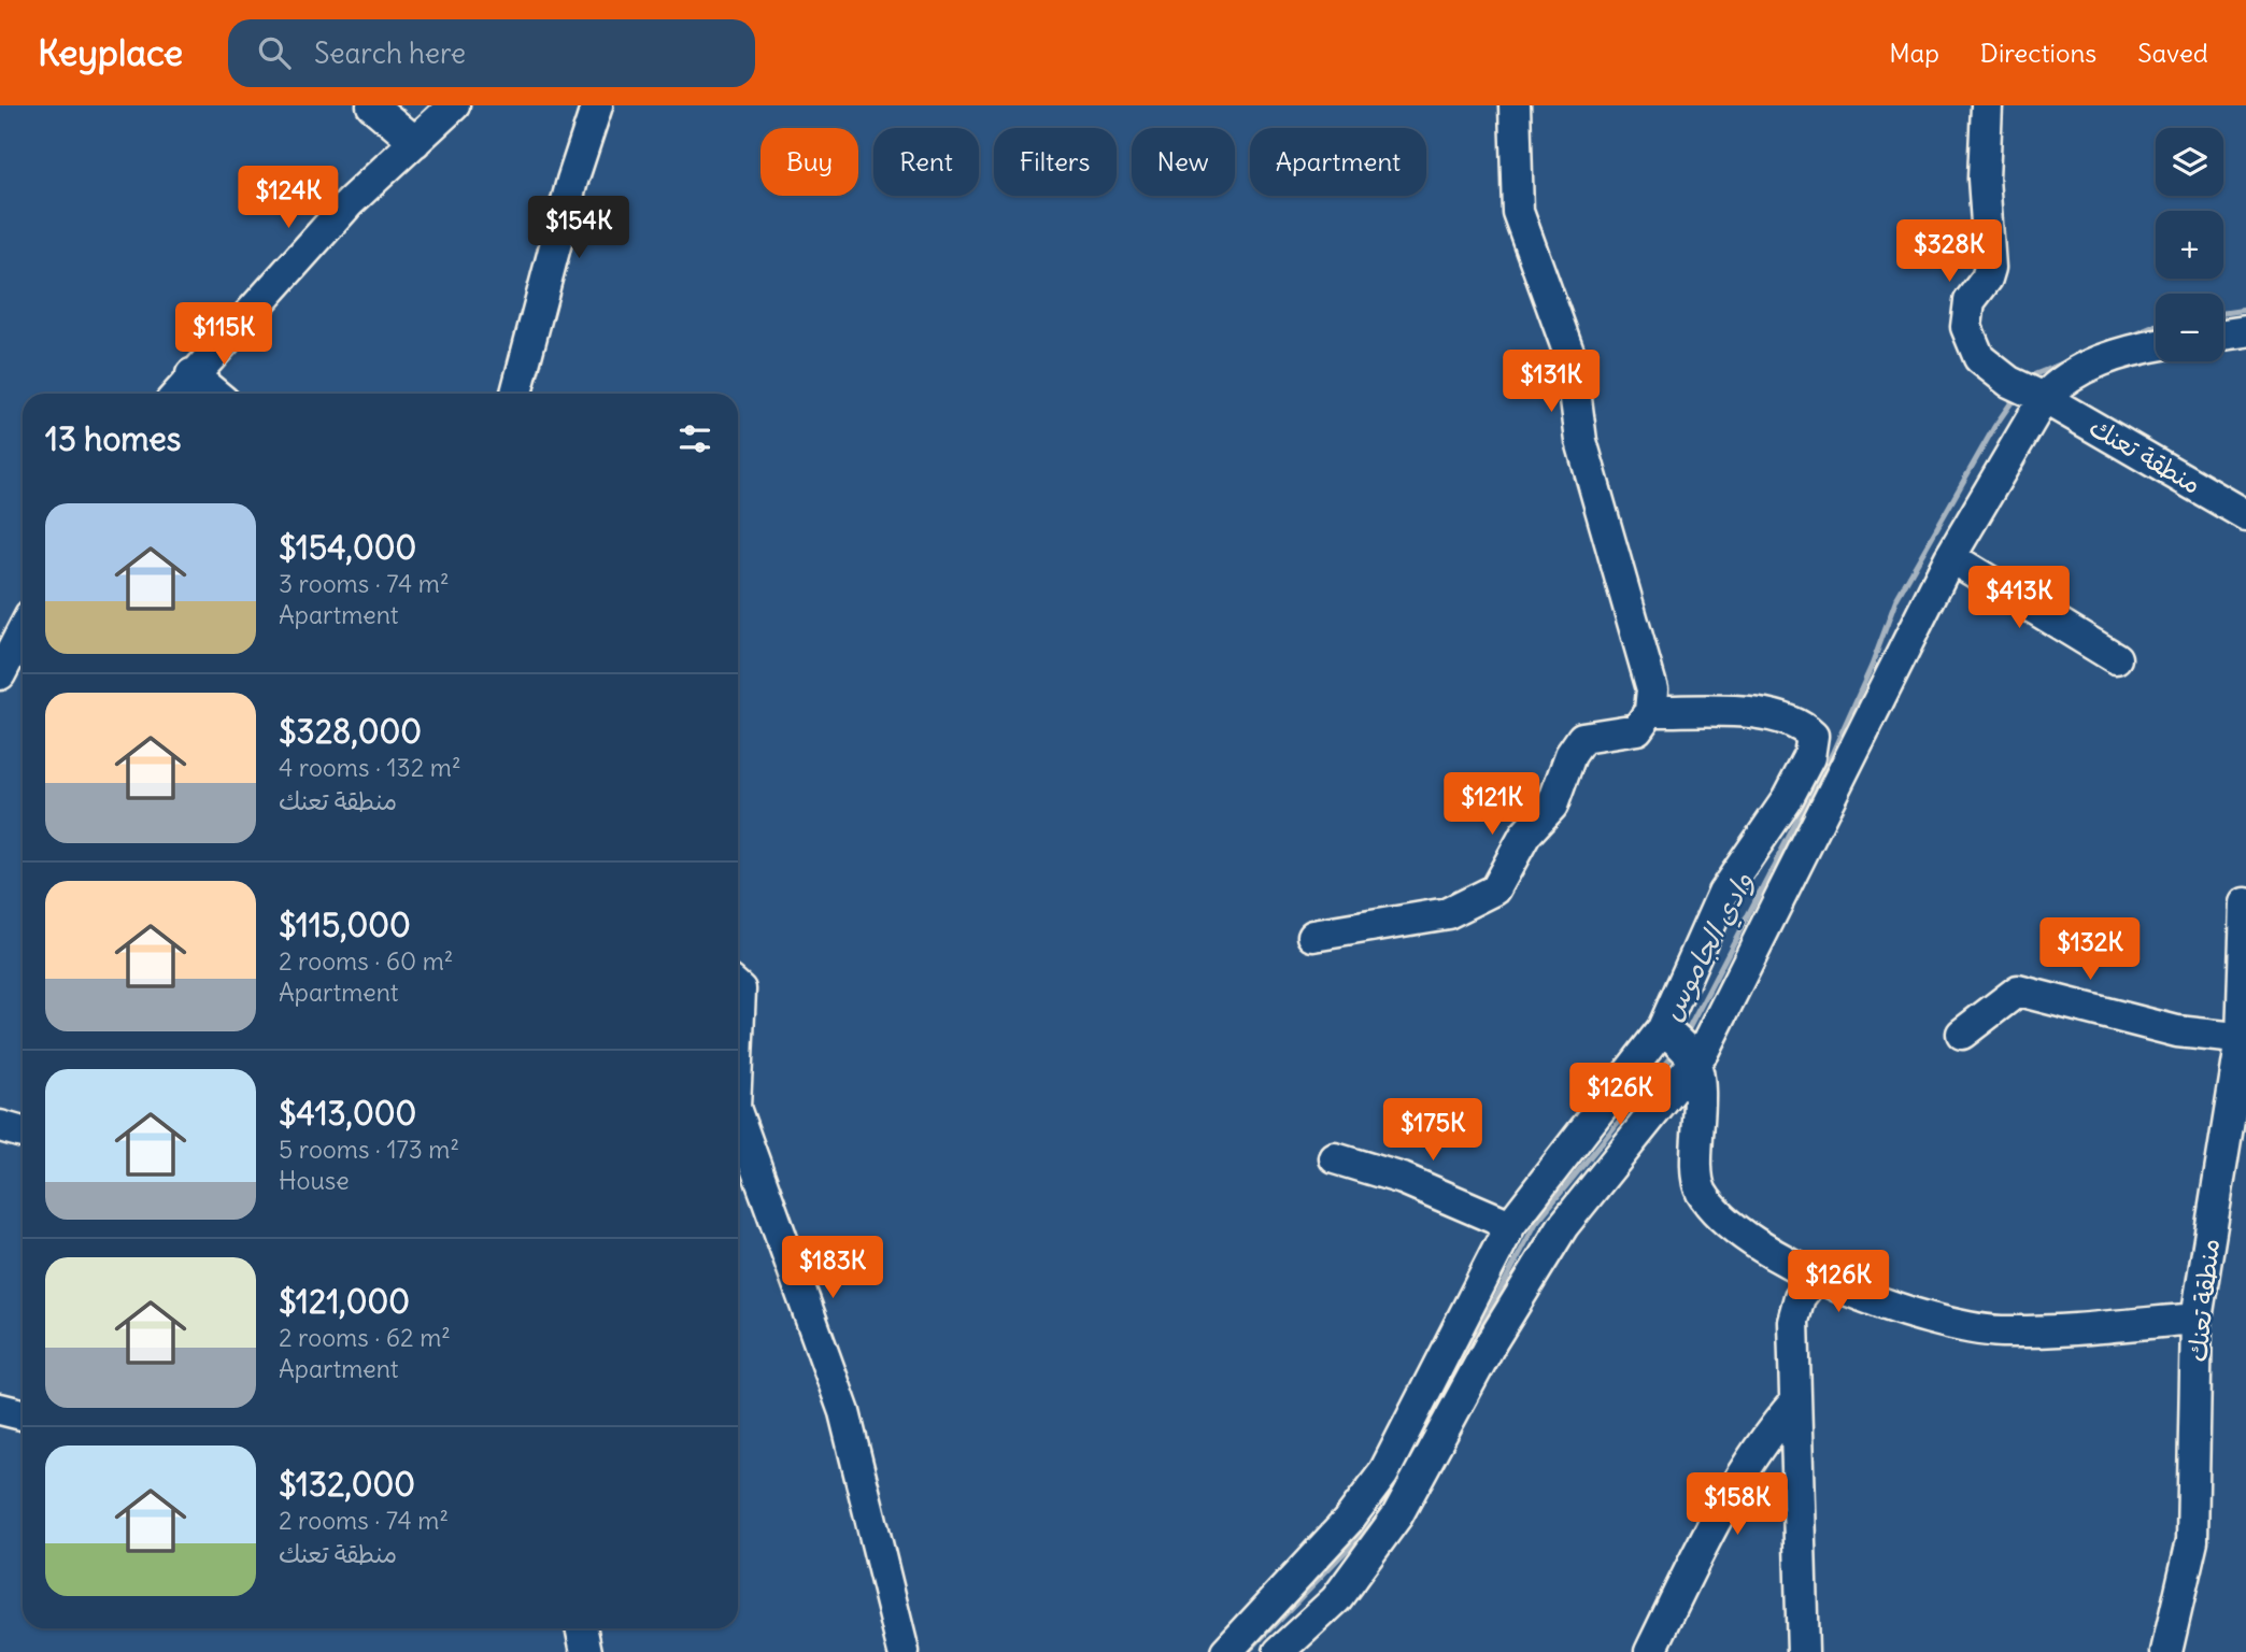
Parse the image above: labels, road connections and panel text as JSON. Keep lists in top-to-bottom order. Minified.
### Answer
{"streets":{"street":["منطقة تعنك"]},"water":["وادي الجاموس"],"page":{"header":"Keyplace","search":"Search here","nav":["Map","Directions","Saved"],"map_buttons":["+","−"],"chip":["Buy","Rent","Filters","New","Apartment"],"price":["$124K","$154K","$328K","$115K","$131K","$413K","$121K","$132K","$126K","$175K","$183K","$126K","$158K"],"heading":"13 homes","list":[{"name":"$154,000","note":"3 rooms · 74 m² · Apartment"},{"name":"$328,000","note":"4 rooms · 132 m² · منطقة تعنك"},{"name":"$115,000","note":"2 rooms · 60 m² · Apartment"},{"name":"$413,000","note":"5 rooms · 173 m² · House"},{"name":"$121,000","note":"2 rooms · 62 m² · Apartment"},{"name":"$132,000","note":"2 rooms · 74 m² · منطقة تعنك"}]}}
